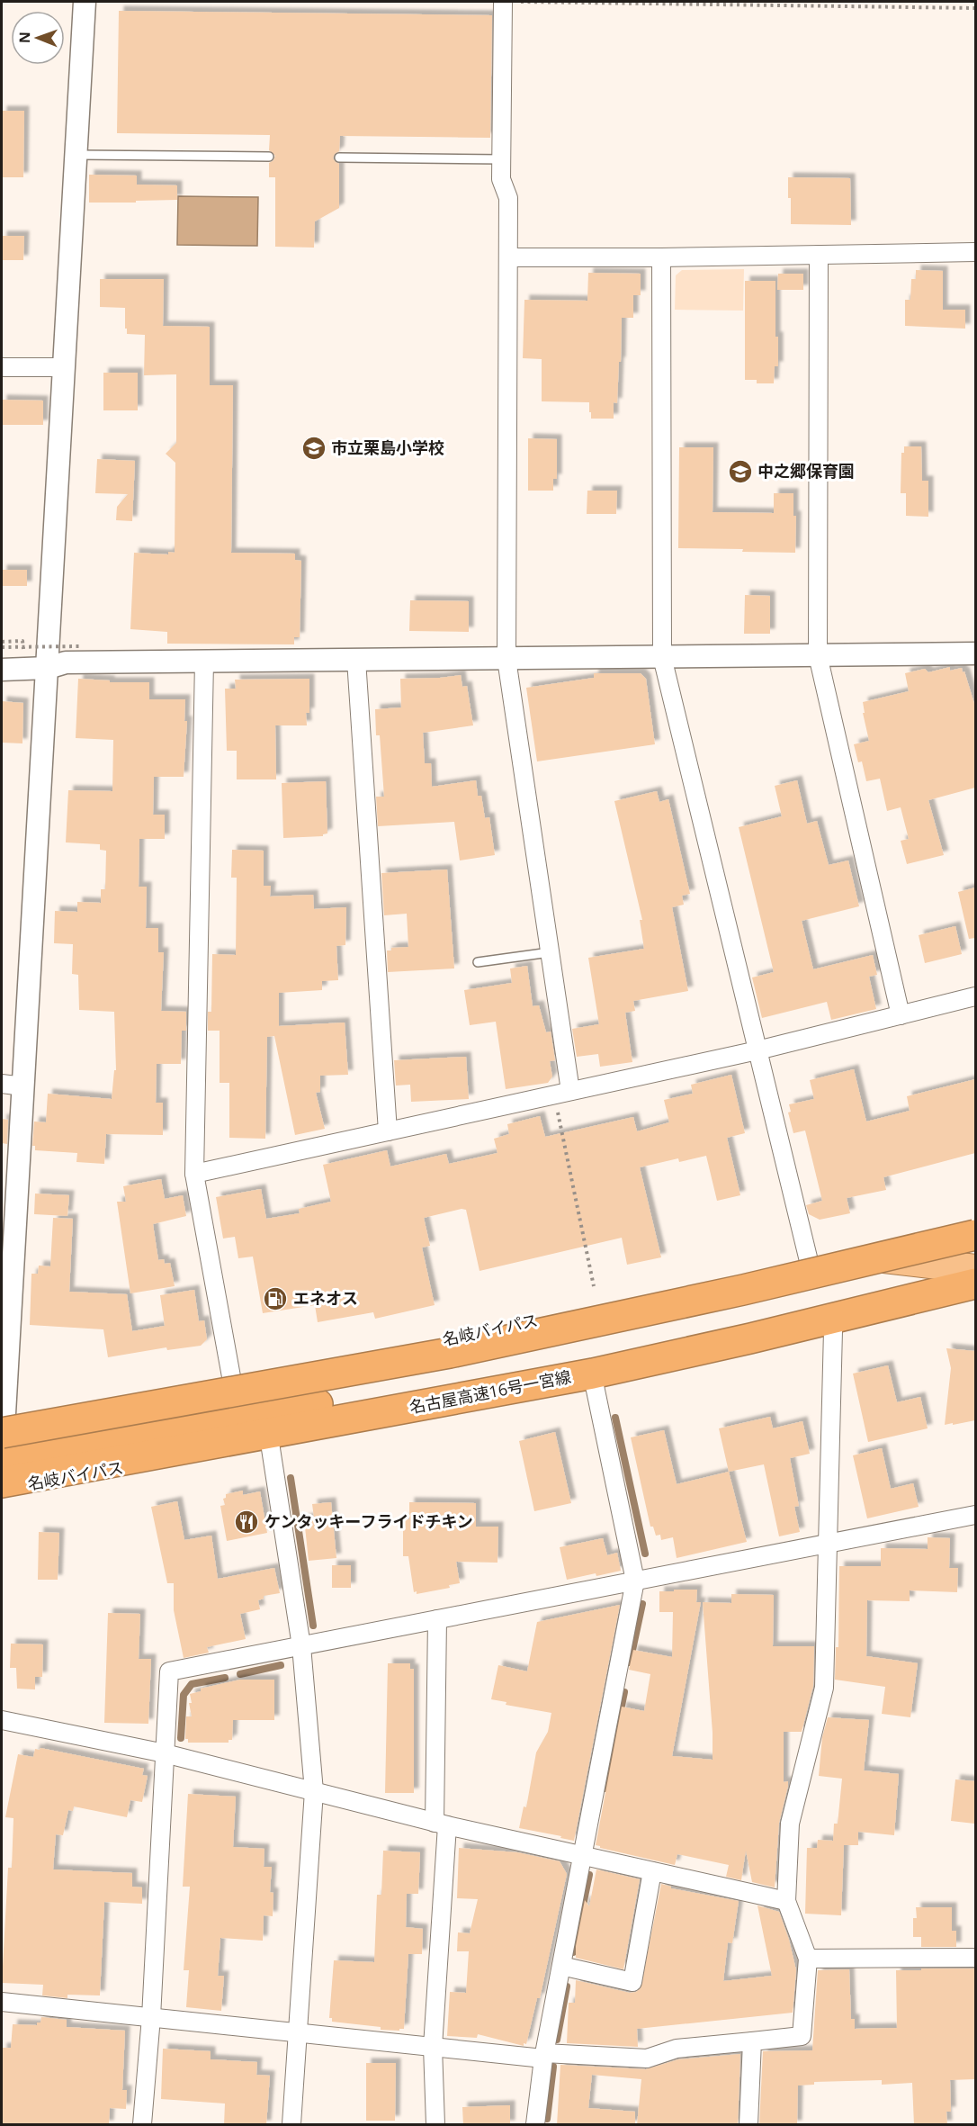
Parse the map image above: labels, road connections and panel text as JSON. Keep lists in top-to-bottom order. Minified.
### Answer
{"streets":{"highway":["名岐バイパス","名古屋高速16号一宮線"]},"places":{"school or university":["市立栗島小学校","中之郷保育園"],"fuel station":["エネオス"],"restaurant":["ケンタッキーフライドチキン"]},"north":"left"}
